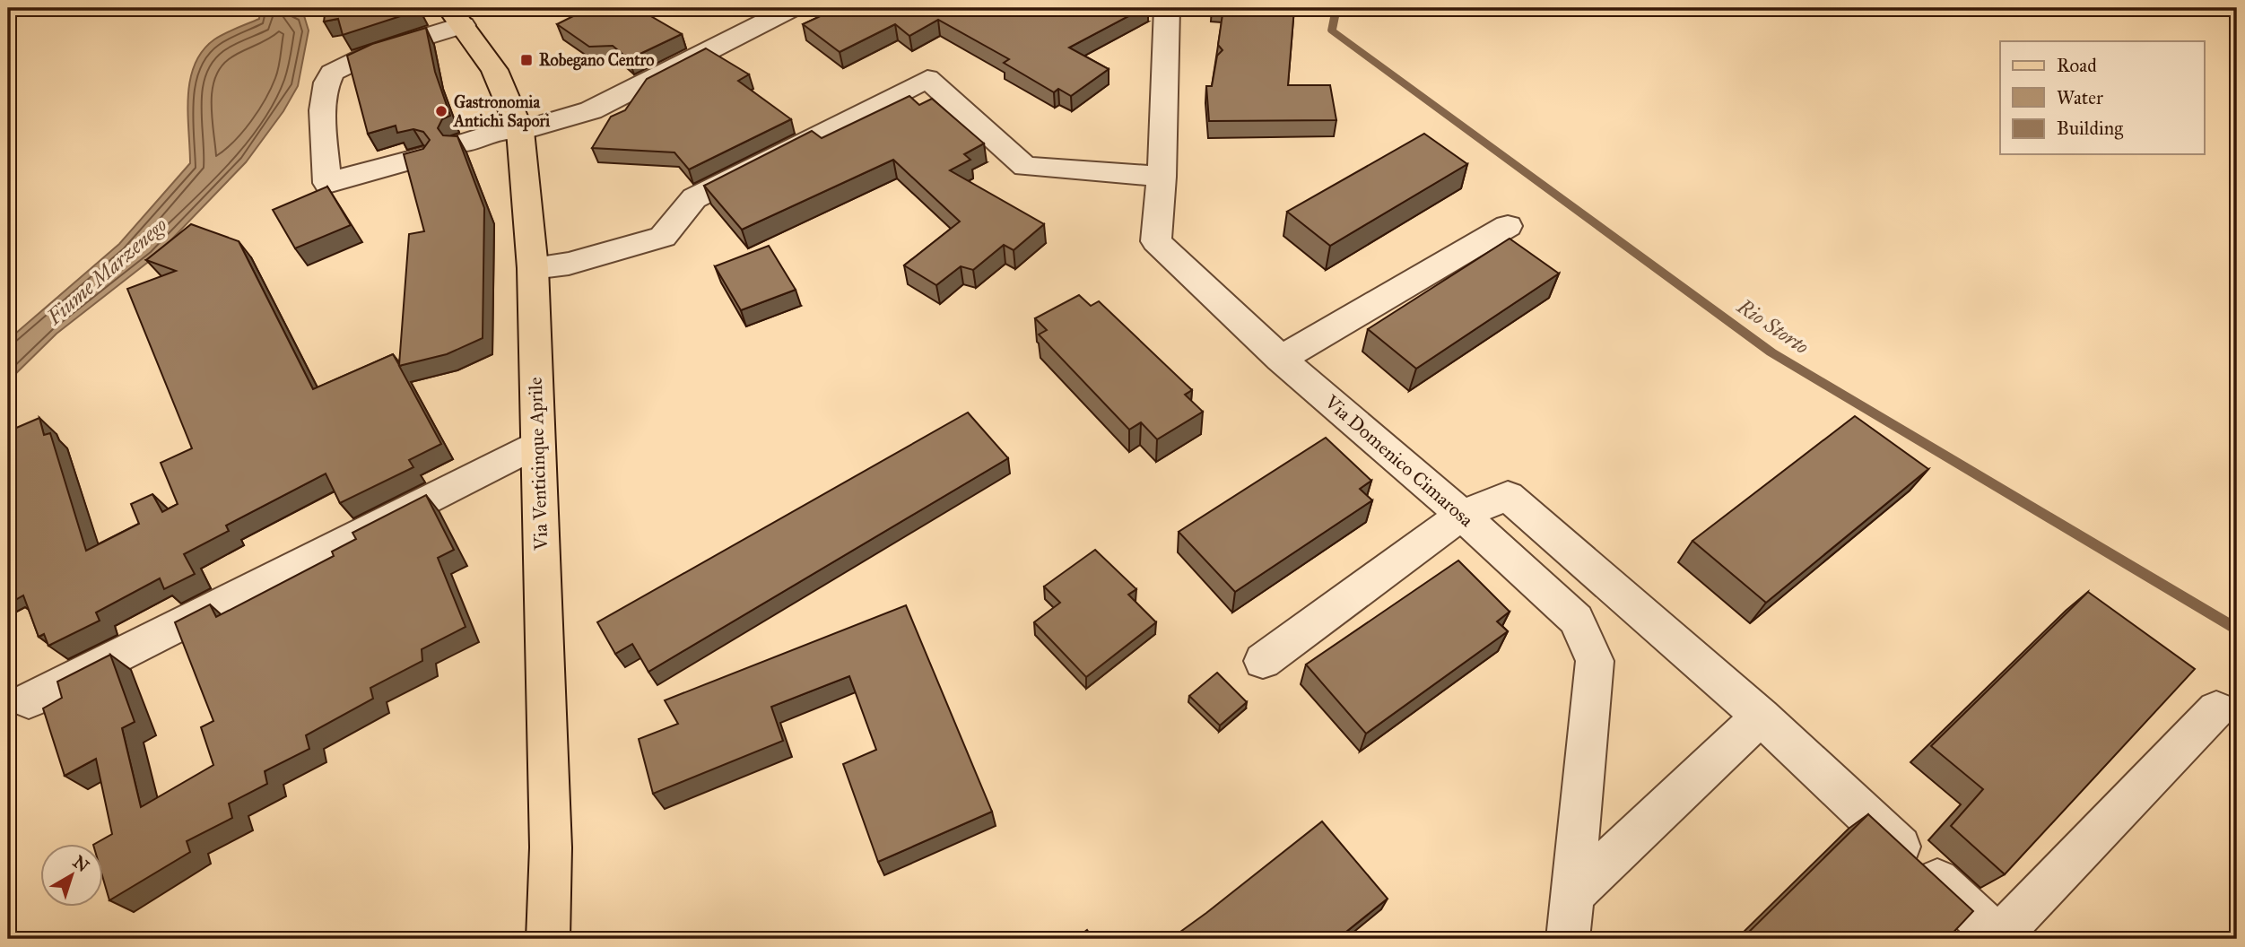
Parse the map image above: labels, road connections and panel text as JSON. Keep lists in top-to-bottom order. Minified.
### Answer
{"streets":{"main road":["Via Venticinque Aprile"],"street":["Via Domenico Cimarosa"]},"water":["Fiume Marzenego","Rio Storto"],"places":{"transit":["Robegano Centro"],"other":["Gastronomia Antichi Sapori"]},"legend":["Road","Water","Building"],"north":"top right"}
